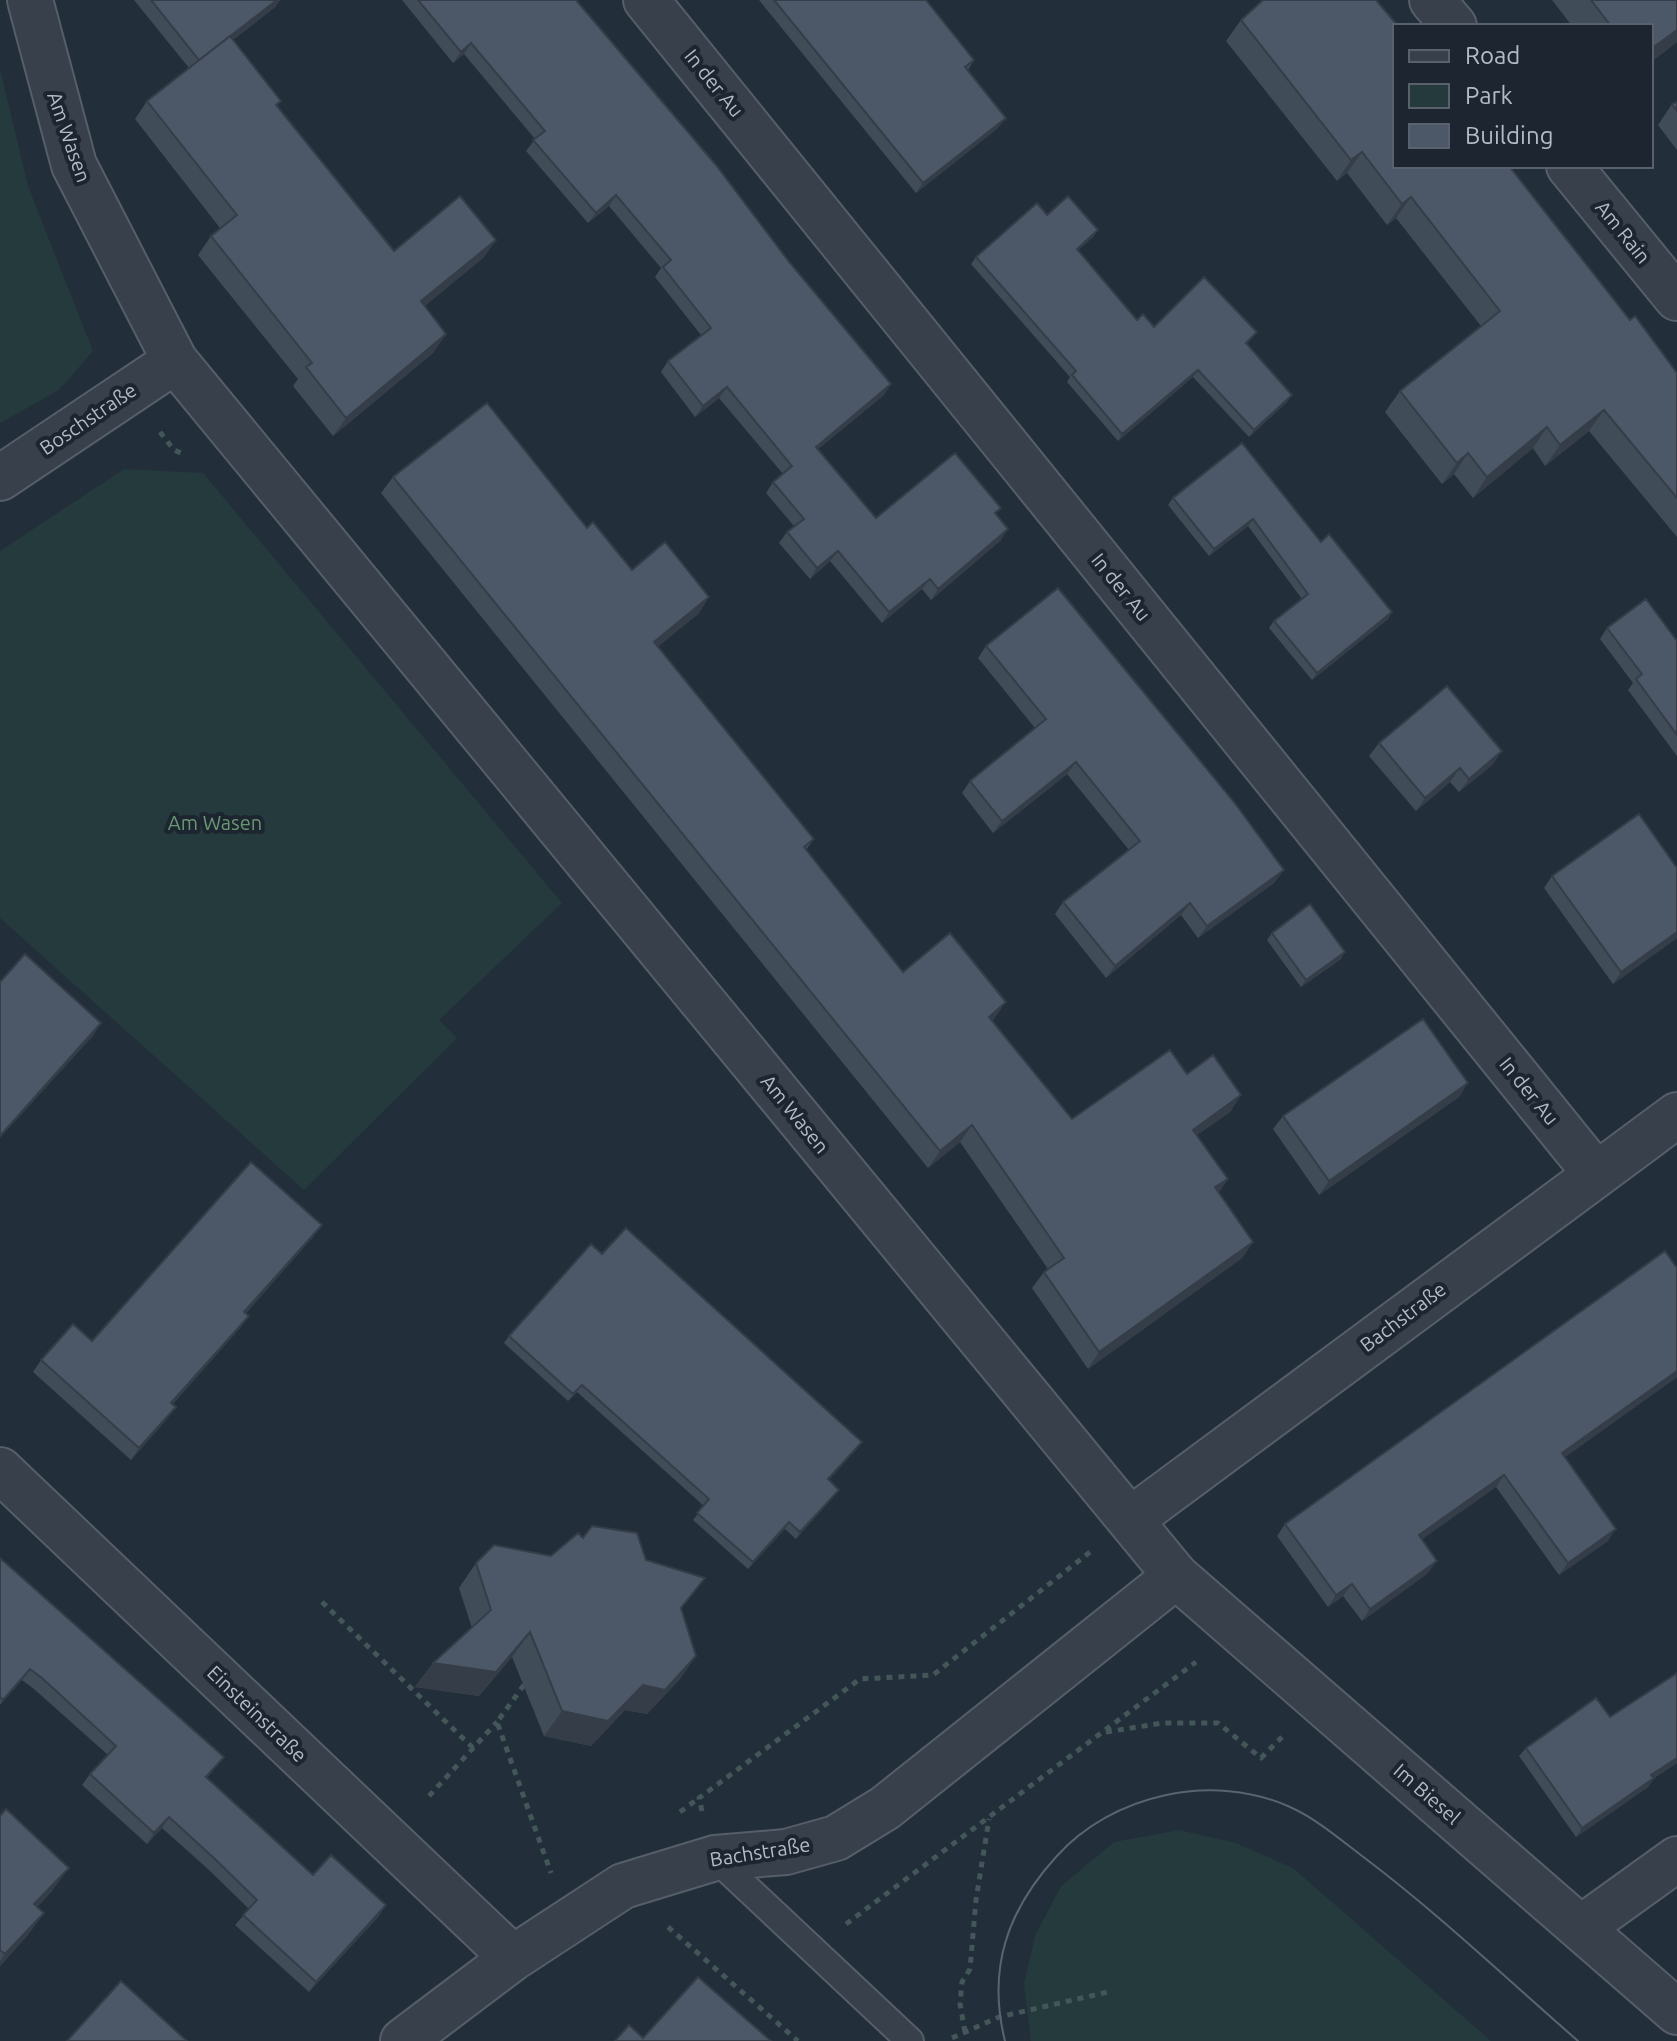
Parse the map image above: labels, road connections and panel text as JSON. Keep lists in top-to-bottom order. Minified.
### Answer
{"streets":{"street":["In der Au","Am Wasen","Am Rain","Boschstraße","Bachstraße","Einsteinstraße","Im Biesel"]},"crossings":[["In der Au","Bachstraße"],["Am Wasen","Boschstraße"],["Am Wasen","Bachstraße"],["Am Wasen","Im Biesel"],["Bachstraße","Einsteinstraße"],["Bachstraße","Im Biesel"]],"parks":["Am Wasen"],"legend":["Road","Park","Building"]}
